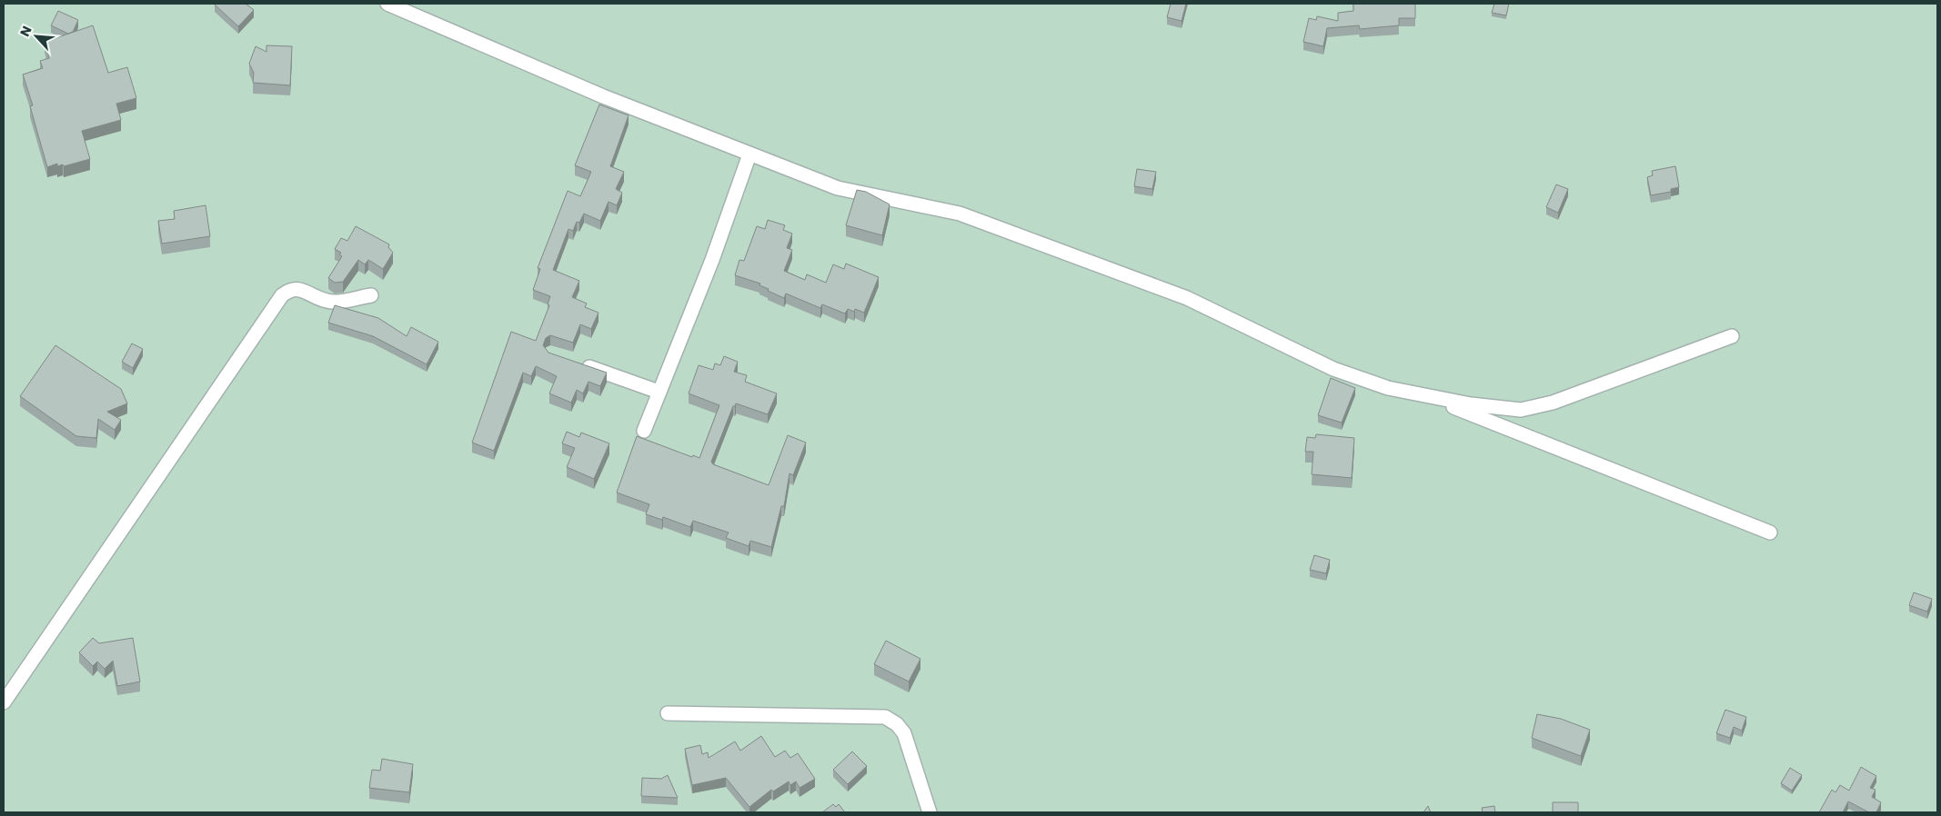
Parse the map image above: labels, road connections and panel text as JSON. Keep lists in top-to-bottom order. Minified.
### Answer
{"north":"top left"}
